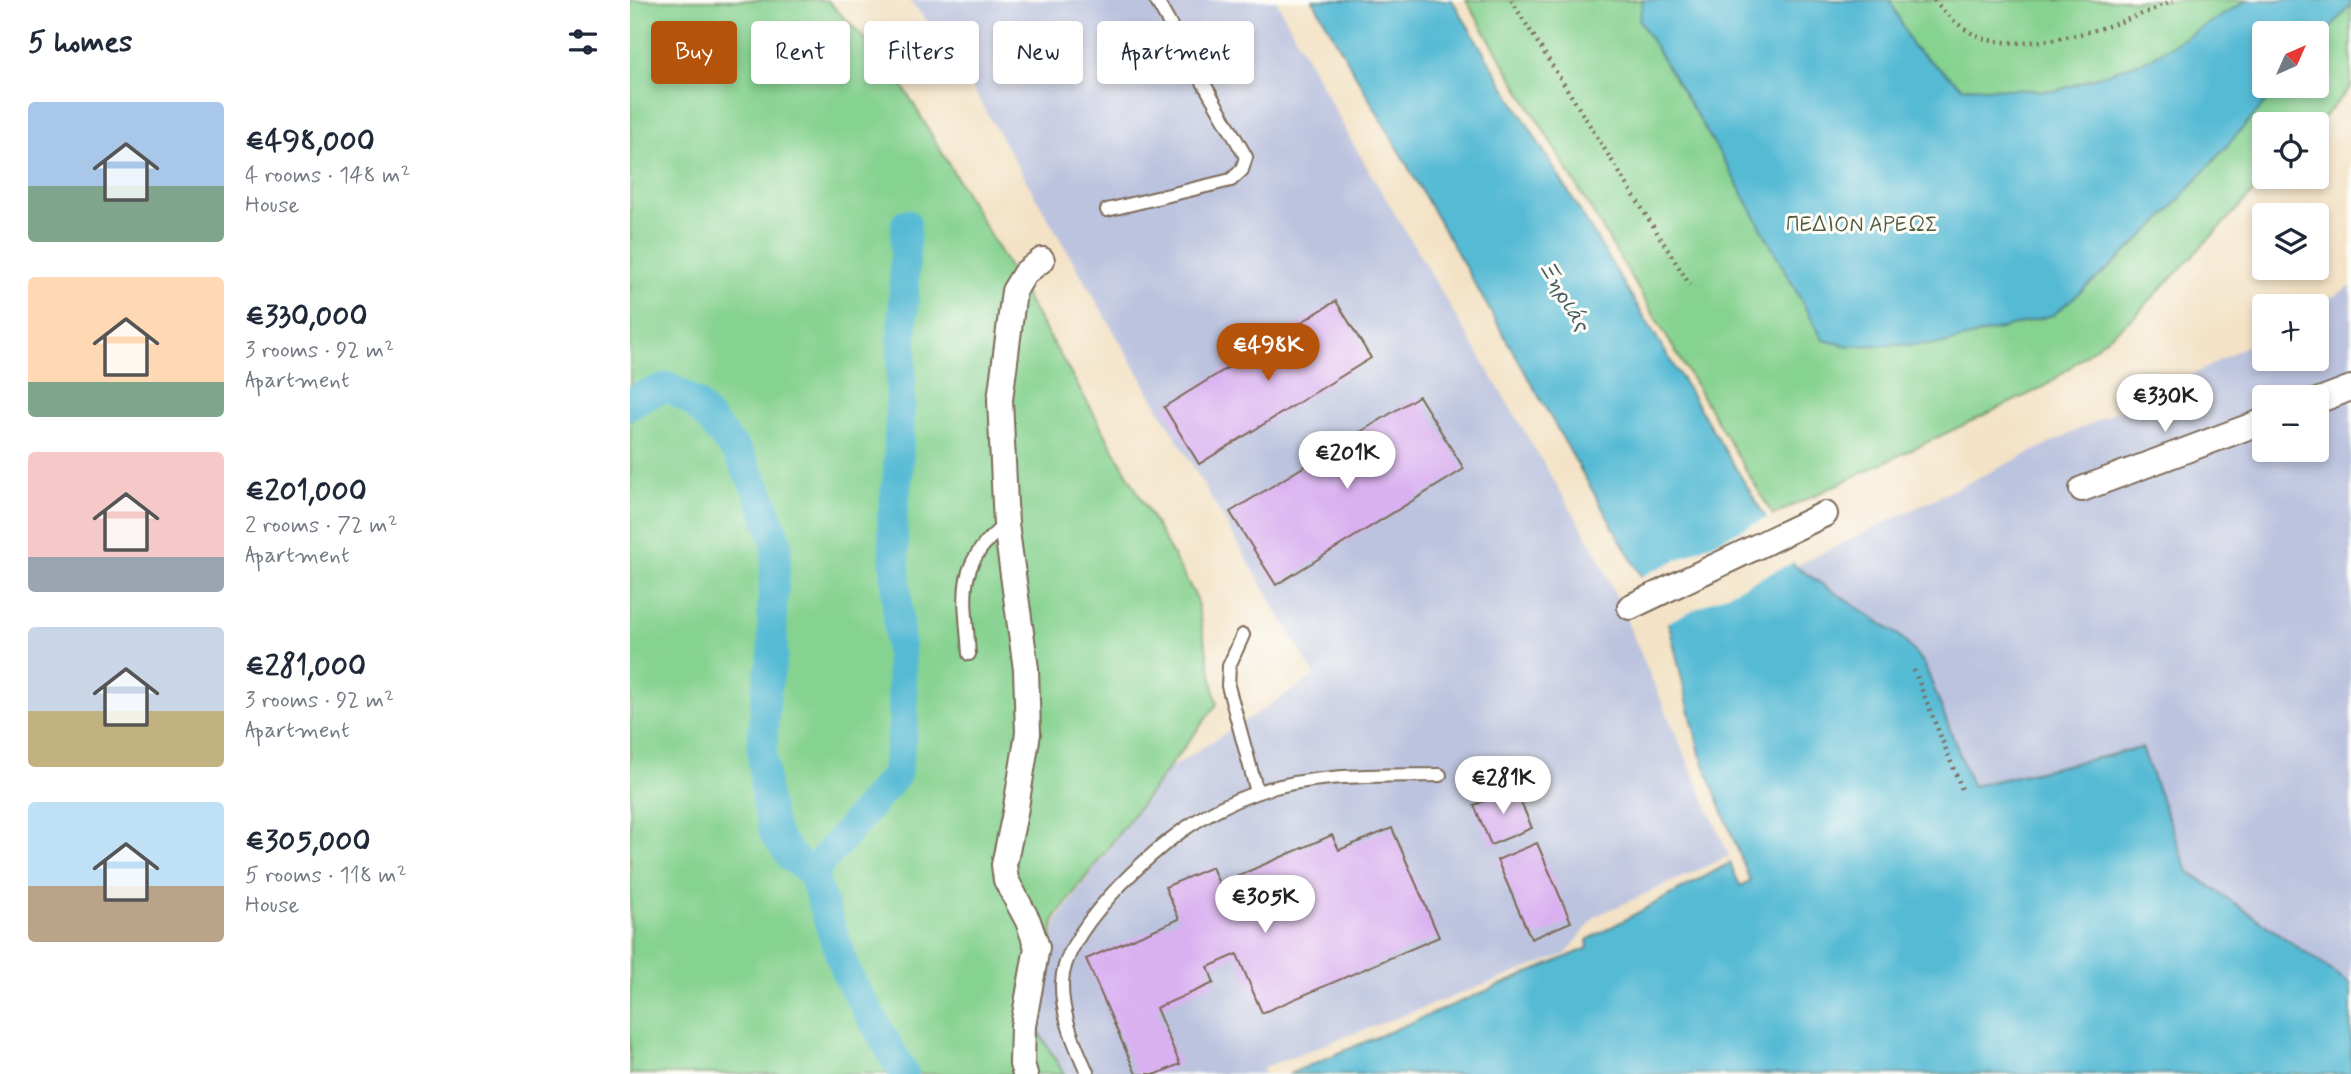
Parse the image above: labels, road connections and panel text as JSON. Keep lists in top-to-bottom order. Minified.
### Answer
{"water":["Ξηριάς"],"parks":["ΠΕΔΙΟΝ ΑΡΕΩΣ"],"north":"top right","page":{"heading":"5 homes","map_buttons":["+","−"],"chip":["Buy","Rent","Filters","New","Apartment"],"list":[{"name":"€498,000","note":"4 rooms · 148 m² · House"},{"name":"€330,000","note":"3 rooms · 92 m² · Apartment"},{"name":"€201,000","note":"2 rooms · 72 m² · Apartment"},{"name":"€281,000","note":"3 rooms · 92 m² · Apartment"},{"name":"€305,000","note":"5 rooms · 118 m² · House"}],"price":["€498K","€330K","€201K","€281K","€305K"]}}
